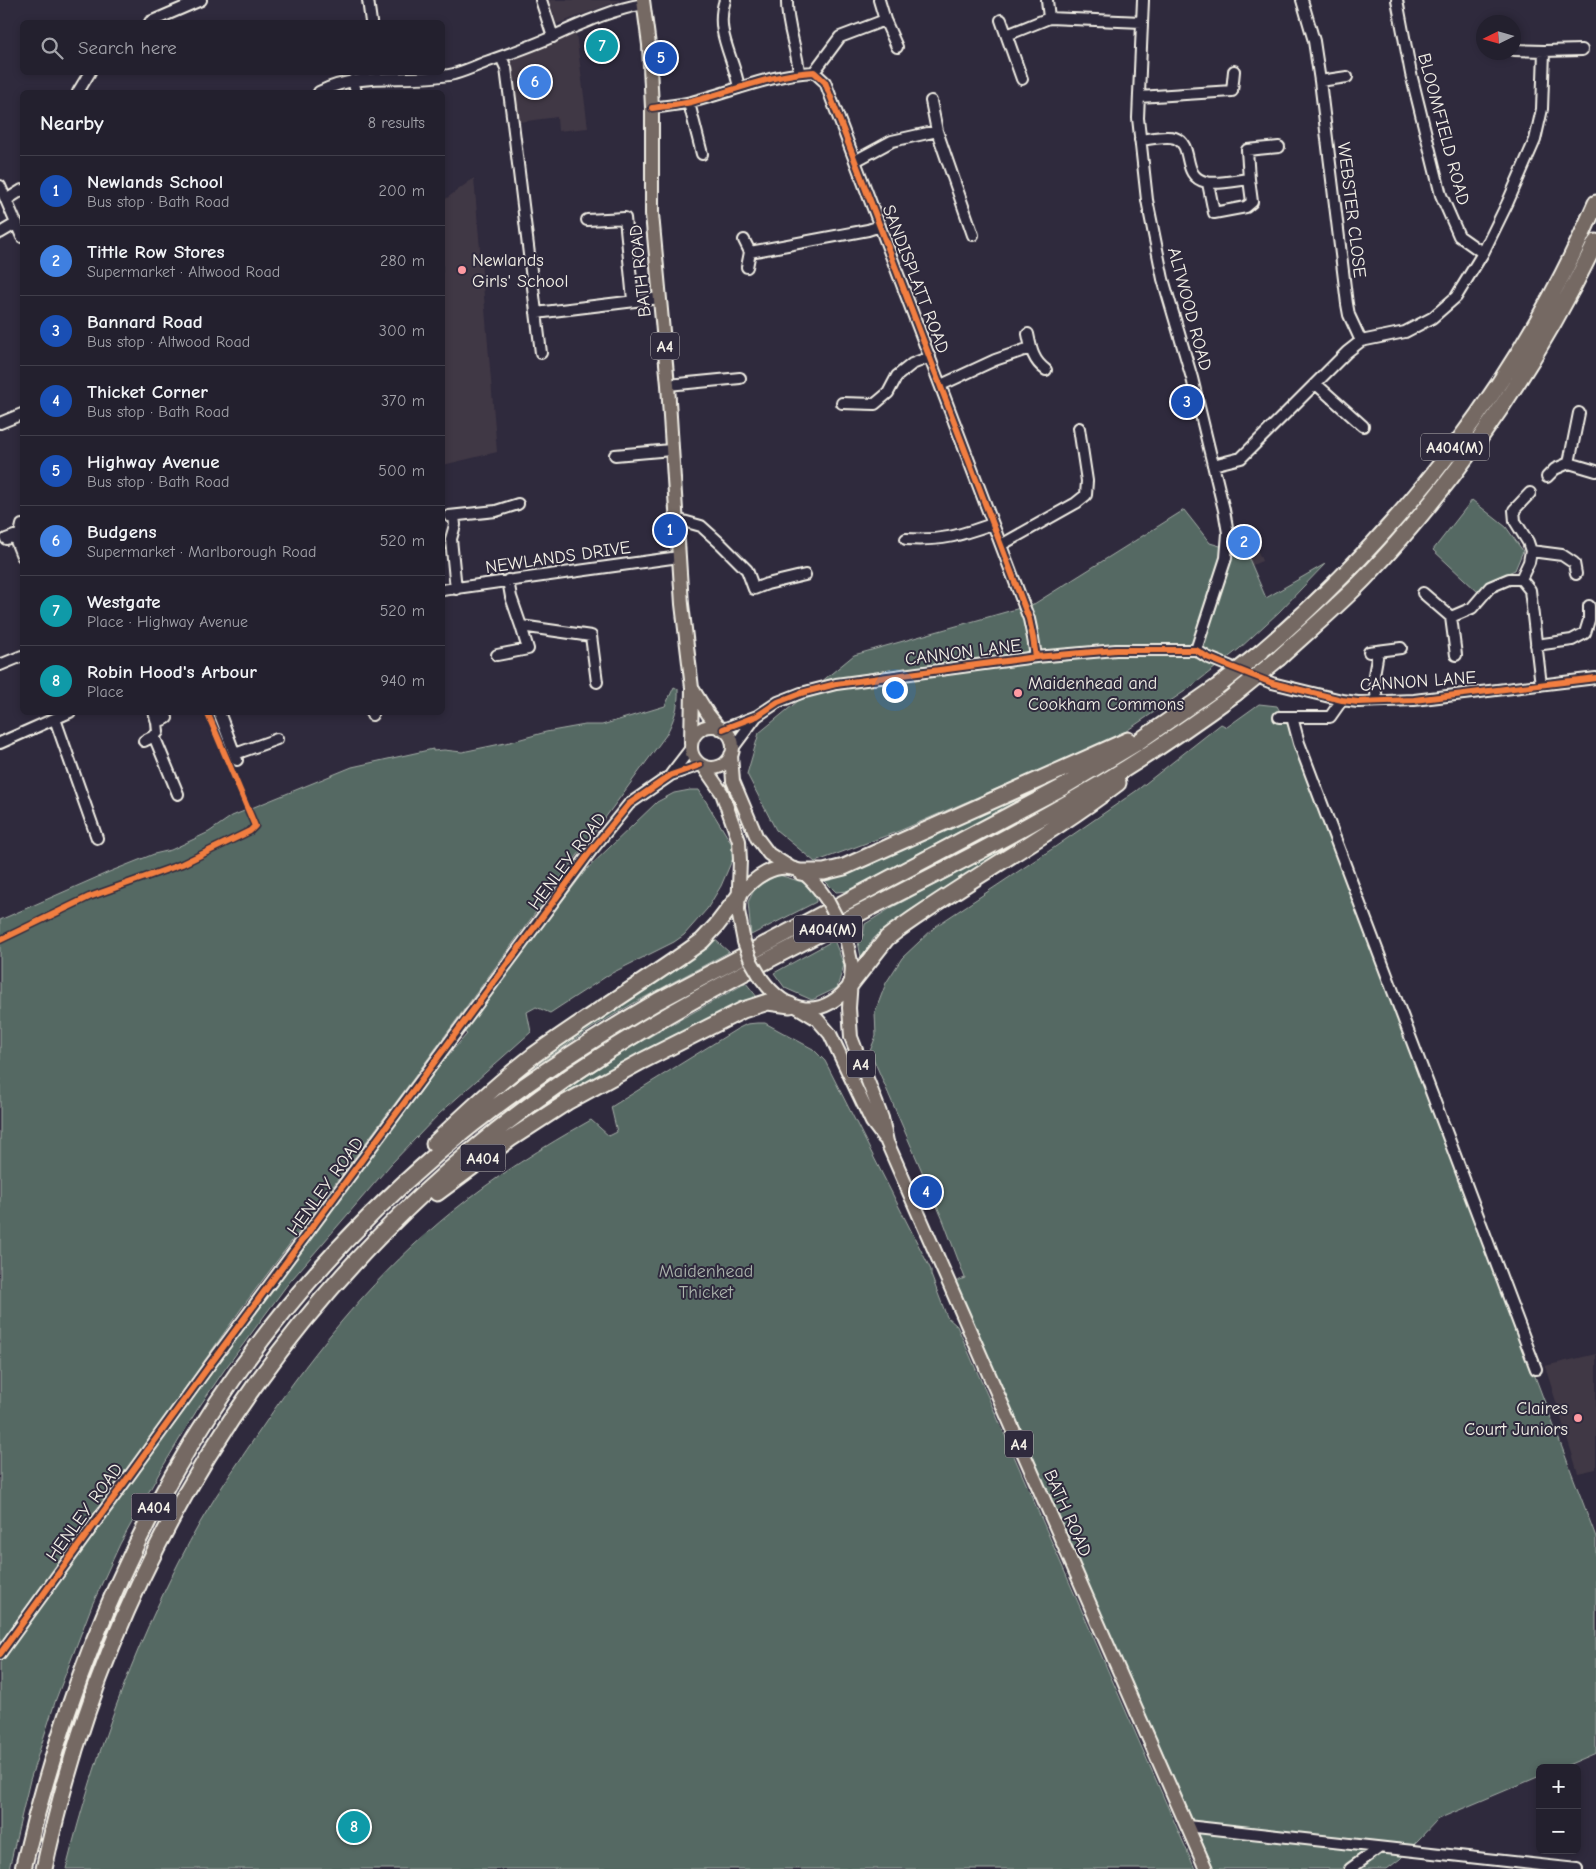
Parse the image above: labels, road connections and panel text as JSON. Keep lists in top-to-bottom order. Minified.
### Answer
{"streets":{"highway":["A404(M)","A404"],"main road":["BATH ROAD","A4"],"street":["BLOOMFIELD ROAD","WEBSTER CLOSE","SANDISPLATT ROAD","ALTWOOD ROAD","NEWLANDS DRIVE","CANNON LANE","HENLEY ROAD"]},"crossings":[["BATH ROAD","A404(M)"],["BATH ROAD","NEWLANDS DRIVE"],["BATH ROAD","CANNON LANE"],["BATH ROAD","HENLEY ROAD"],["BATH ROAD","A404"],["SANDISPLATT ROAD","CANNON LANE"],["ALTWOOD ROAD","CANNON LANE"],["A404(M)","A404"],["CANNON LANE","HENLEY ROAD"]],"parks":["Maidenhead Thicket"],"places":["Newlands Girls' School","Maidenhead and Cookham Commons","Claires Court Juniors"],"north":"left","page":{"search":"Search here","pins":["7","5","6","3","1","2","4","8"],"heading":["Nearby","8 results"],"list":[{"mark":"1","name":"Newlands School","note":"Bus stop · Bath Road","value":"200 m"},{"mark":"2","name":"Tittle Row Stores","note":"Supermarket · Altwood Road","value":"280 m"},{"mark":"3","name":"Bannard Road","note":"Bus stop · Altwood Road","value":"300 m"},{"mark":"4","name":"Thicket Corner","note":"Bus stop · Bath Road","value":"370 m"},{"mark":"5","name":"Highway Avenue","note":"Bus stop · Bath Road","value":"500 m"},{"mark":"6","name":"Budgens","note":"Supermarket · Marlborough Road","value":"520 m"},{"mark":"7","name":"Westgate","note":"Place · Highway Avenue","value":"520 m"},{"mark":"8","name":"Robin Hood's Arbour","note":"Place","value":"940 m"}],"map_buttons":["+","−"]}}
